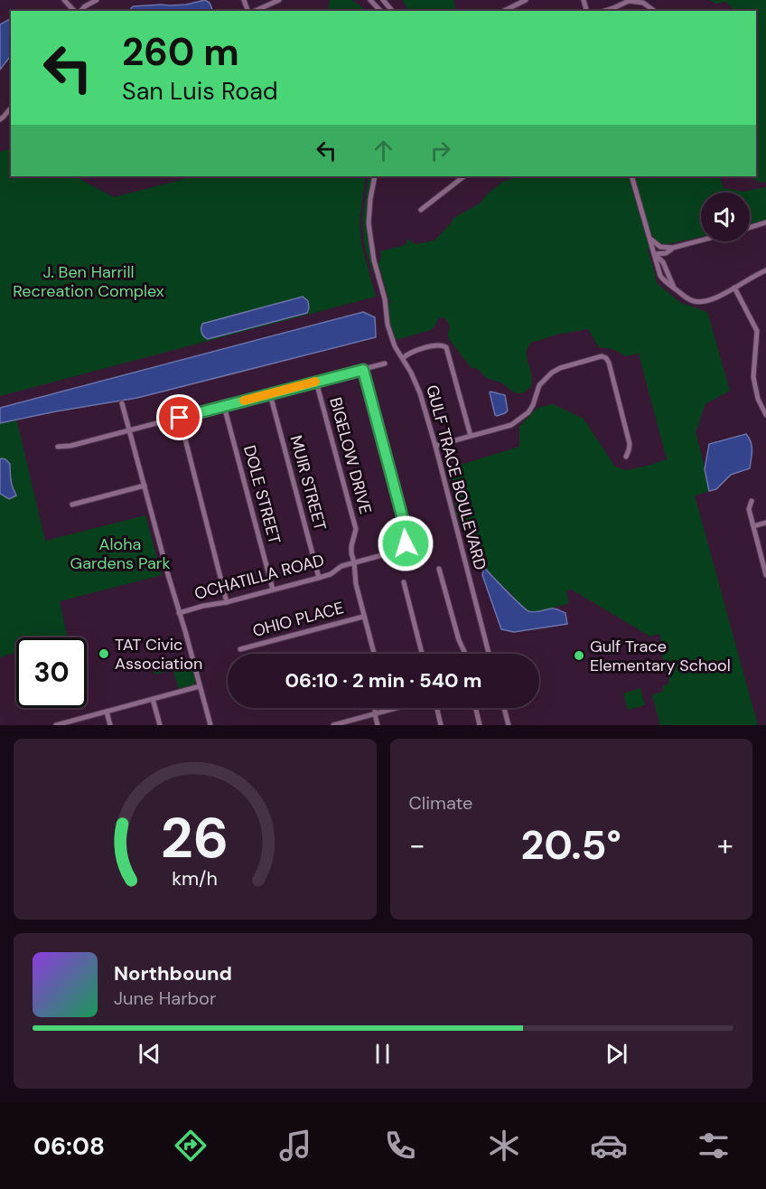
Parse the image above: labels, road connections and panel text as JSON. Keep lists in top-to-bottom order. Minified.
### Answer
{"streets":{"street":["BIGELOW DRIVE","GULF TRACE BOULEVARD","MUIR STREET","DOLE STREET","OCHATILLA ROAD","OHIO PLACE"]},"crossings":[["BIGELOW DRIVE","OCHATILLA ROAD"],["BIGELOW DRIVE","OHIO PLACE"],["MUIR STREET","OCHATILLA ROAD"],["DOLE STREET","OCHATILLA ROAD"]],"parks":["J. Ben Harrill Recreation Complex","Aloha Gardens Park"],"places":["TAT Civic Association","Gulf Trace Elementary School"],"page":{"turn":["260 m","San Luis Road"],"limit":"30","trip":"06:10 · 2 min · 540 m","tile":"Climate","heat":["−","20.5°","+"],"song":["Northbound","June Harbor"],"tabs":"06:08","gauge":["26","km/h"]}}
